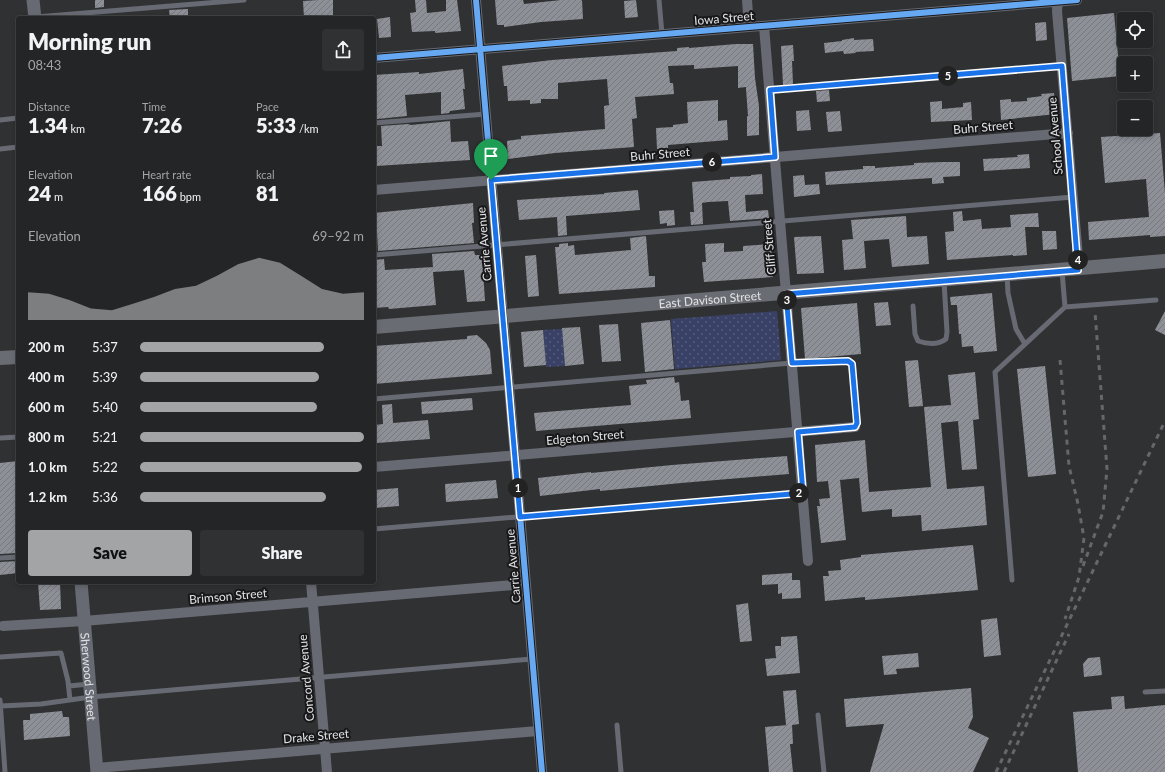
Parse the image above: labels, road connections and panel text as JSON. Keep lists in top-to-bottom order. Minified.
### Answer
{"streets":{"main road":["East Davison Street"],"street":["Iowa Street","Buhr Street","School Avenue","Carrie Avenue","Cliff Street","Edgeton Street","Brimson Street","Sherwood Street","Concord Avenue","Drake Street"]},"crossings":[["Iowa Street","School Avenue"],["Iowa Street","Carrie Avenue"],["Iowa Street","Cliff Street"],["Buhr Street","School Avenue"],["Buhr Street","Carrie Avenue"],["Buhr Street","Cliff Street"],["School Avenue","East Davison Street"],["Carrie Avenue","East Davison Street"],["Carrie Avenue","Edgeton Street"],["Carrie Avenue","Brimson Street"],["Carrie Avenue","Drake Street"],["Cliff Street","East Davison Street"],["Cliff Street","Edgeton Street"],["Brimson Street","Sherwood Street"],["Brimson Street","Concord Avenue"],["Sherwood Street","Drake Street"],["Concord Avenue","Drake Street"]],"page":{"map_buttons":["+","−"],"heading":["Morning run","08:43"],"pins":["5","6","4","3","1","2"],"stats":[["Distance","1.34 km"],["Time","7:26"],["Pace","5:33 /km"],["Elevation","24 m"],["Heart rate","166 bpm"],["kcal","81"]],"chart":["Elevation","69–92 m"],"list":[{"name":"200 m","note":"5:37"},{"name":"400 m","note":"5:39"},{"name":"600 m","note":"5:40"},{"name":"800 m","note":"5:21"},{"name":"1.0 km","note":"5:22"},{"name":"1.2 km","note":"5:36"}],"buttons":["Save","Share"]}}
